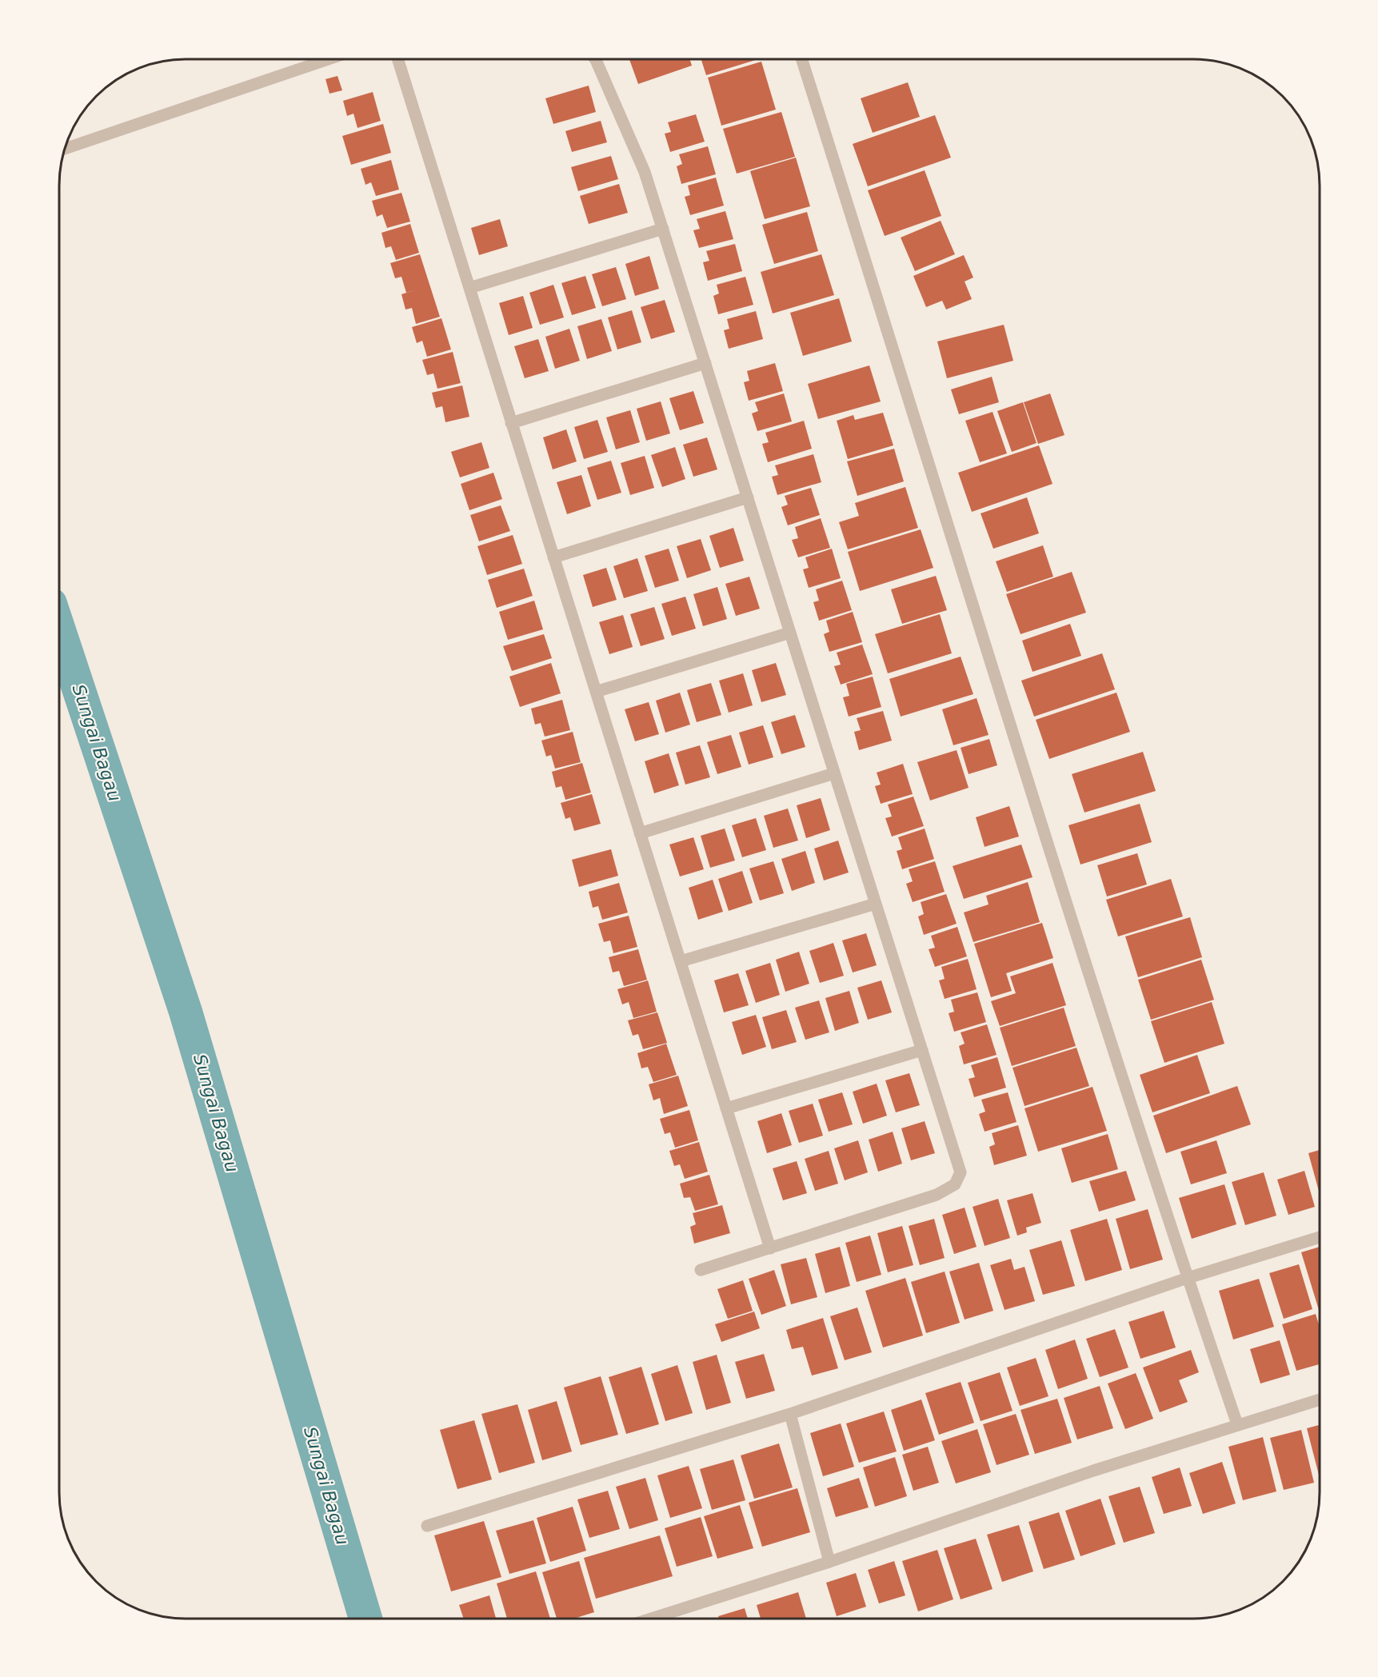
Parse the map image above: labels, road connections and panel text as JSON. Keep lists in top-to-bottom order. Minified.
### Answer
{"water":["Sungai Bagau"]}
